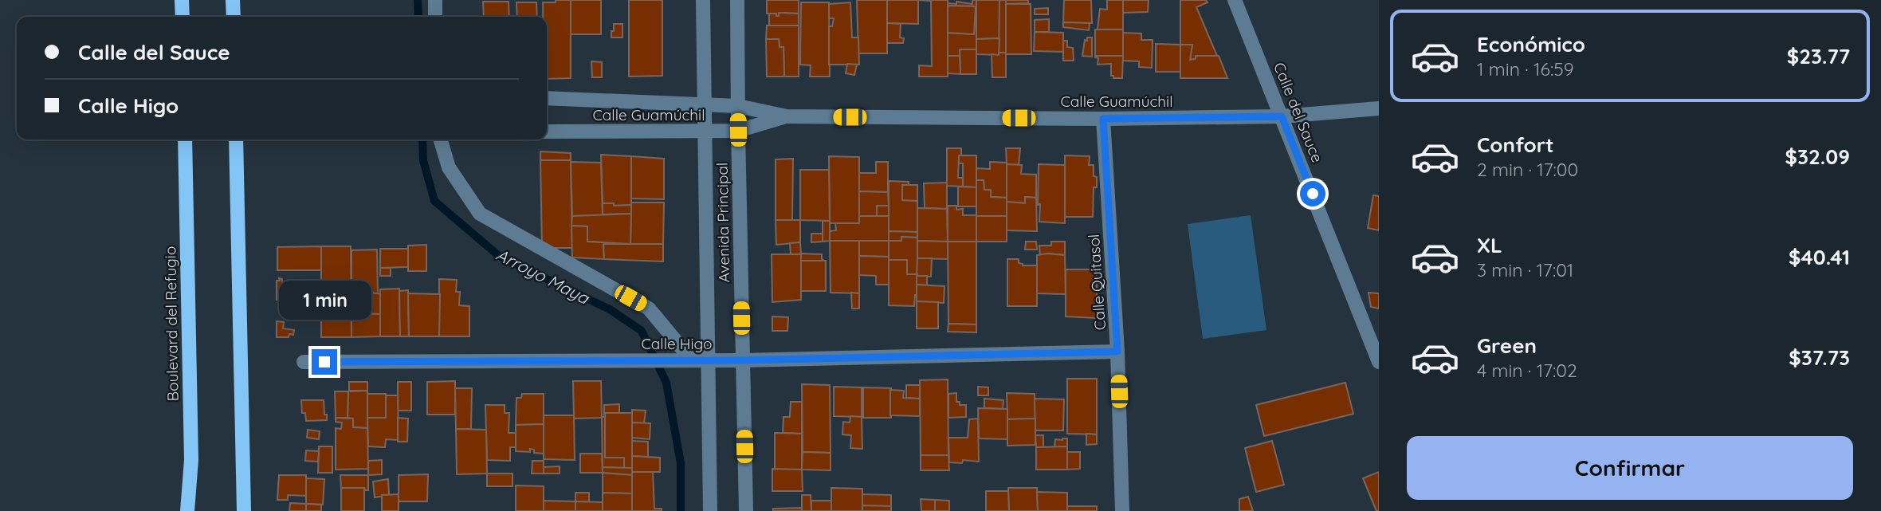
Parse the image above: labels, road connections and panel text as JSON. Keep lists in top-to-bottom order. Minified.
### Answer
{"streets":{"main road":["Boulevard del Refugio"],"street":["Calle Guamúchil","Calle del Sauce","Avenida Principal","Calle Quitasol","Calle Higo"]},"crossings":[["Calle Guamúchil","Calle del Sauce"],["Calle Guamúchil","Avenida Principal"],["Calle Guamúchil","Calle Quitasol"],["Avenida Principal","Calle Higo"],["Calle Quitasol","Calle Higo"]],"water":["Arroyo Maya"],"page":{"list":[{"name":"Económico","note":"1 min · 16:59","value":"$23.77"},{"name":"Confort","note":"2 min · 17:00","value":"$32.09"},{"name":"XL","note":"3 min · 17:01","value":"$40.41"},{"name":"Green","note":"4 min · 17:02","value":"$37.73"}],"banner":["Calle del Sauce","Calle Higo"],"bubble":"1 min","buttons":"Confirmar"}}
